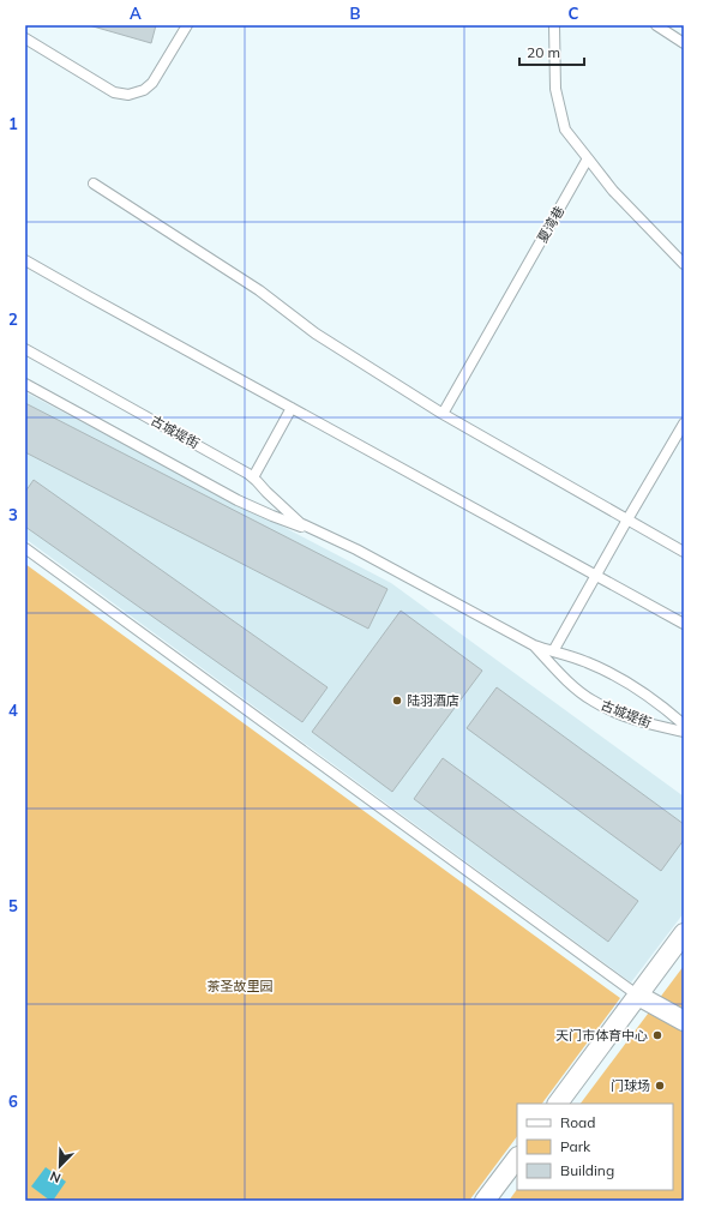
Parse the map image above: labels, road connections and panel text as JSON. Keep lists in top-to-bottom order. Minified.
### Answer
{"streets":{"lane":["夏湾巷","古城堤街"]},"parks":["茶圣故里园"],"places":["陆羽酒店","天门市体育中心","门球场"],"legend":["Road","Park","Building"],"scale_bar":"20 m","north":"bottom left","grid":{"columns":["A","B","C"],"rows":["1","2","3","4","5","6"]}}
